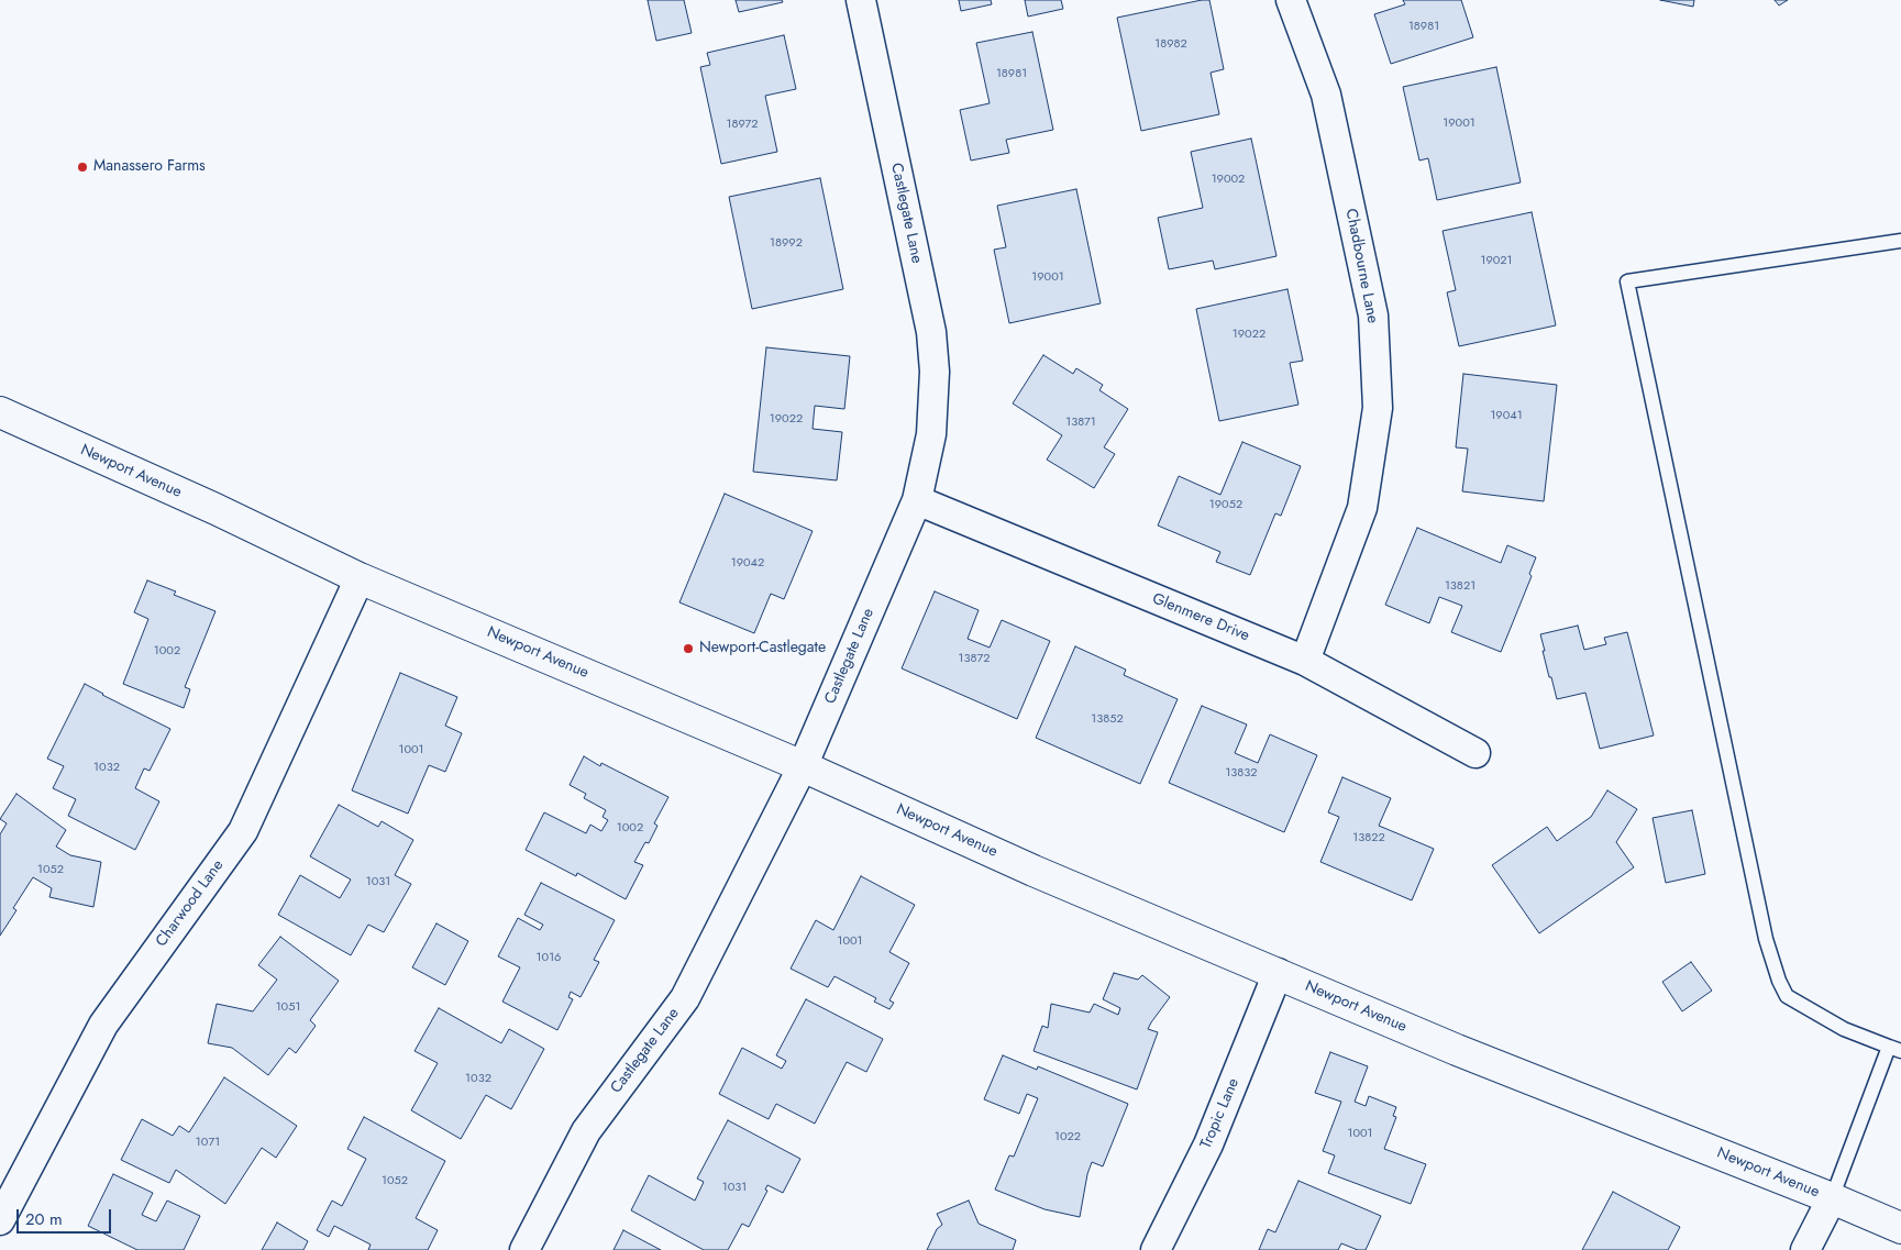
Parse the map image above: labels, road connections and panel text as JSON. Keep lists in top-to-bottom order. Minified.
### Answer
{"streets":{"main road":["Newport Avenue"],"street":["Castlegate Lane","Chadbourne Lane","Glenmere Drive","Charwood Lane","Tropic Lane"]},"crossings":[["Castlegate Lane","Newport Avenue"],["Castlegate Lane","Glenmere Drive"],["Chadbourne Lane","Glenmere Drive"],["Newport Avenue","Charwood Lane"],["Newport Avenue","Tropic Lane"]],"places":["Manassero Farms","Newport-Castlegate"],"house_numbers":["18981","18982","18981","19001","18972","19002","18992","19021","19001","19022","19041","19022","13871","19052","19042","13821","1002","13872","13852","1001","1032","13832","1002","13822","1052","1031","1001","1016","1051","1032","1001","1022","1071","1052","1031"],"scale_bar":"20 m"}
